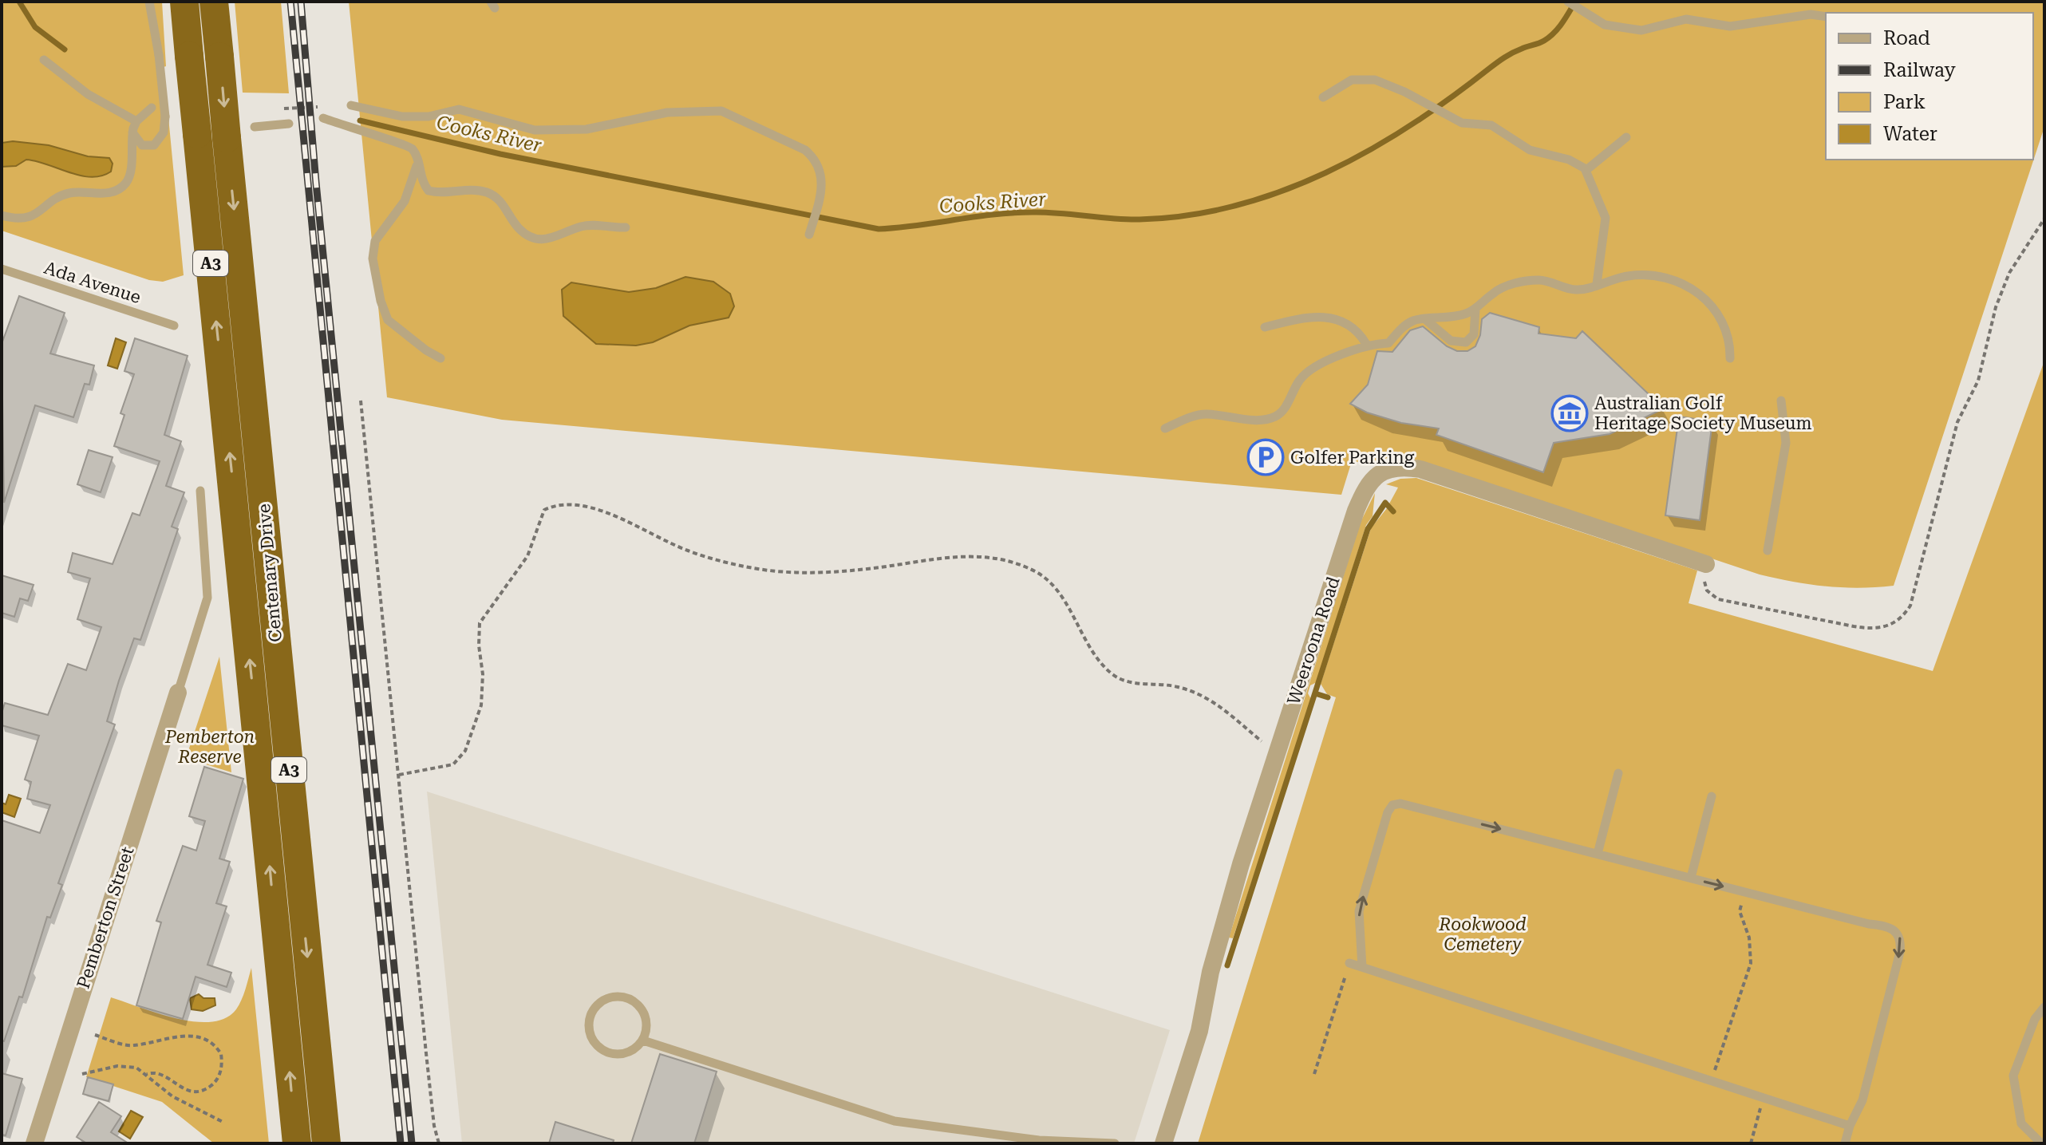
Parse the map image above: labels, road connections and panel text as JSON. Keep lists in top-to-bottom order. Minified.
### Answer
{"streets":{"highway":["A3","Centenary Drive"],"street":["Weeroona Road","Pemberton Street"],"lane":["Ada Avenue"]},"water":["Cooks River"],"parks":["Pemberton Reserve","Rookwood Cemetery"],"places":{"museum":["Australian Golf Heritage Society Museum"],"parking":["Golfer Parking"]},"legend":["Road","Railway","Park","Water"]}
